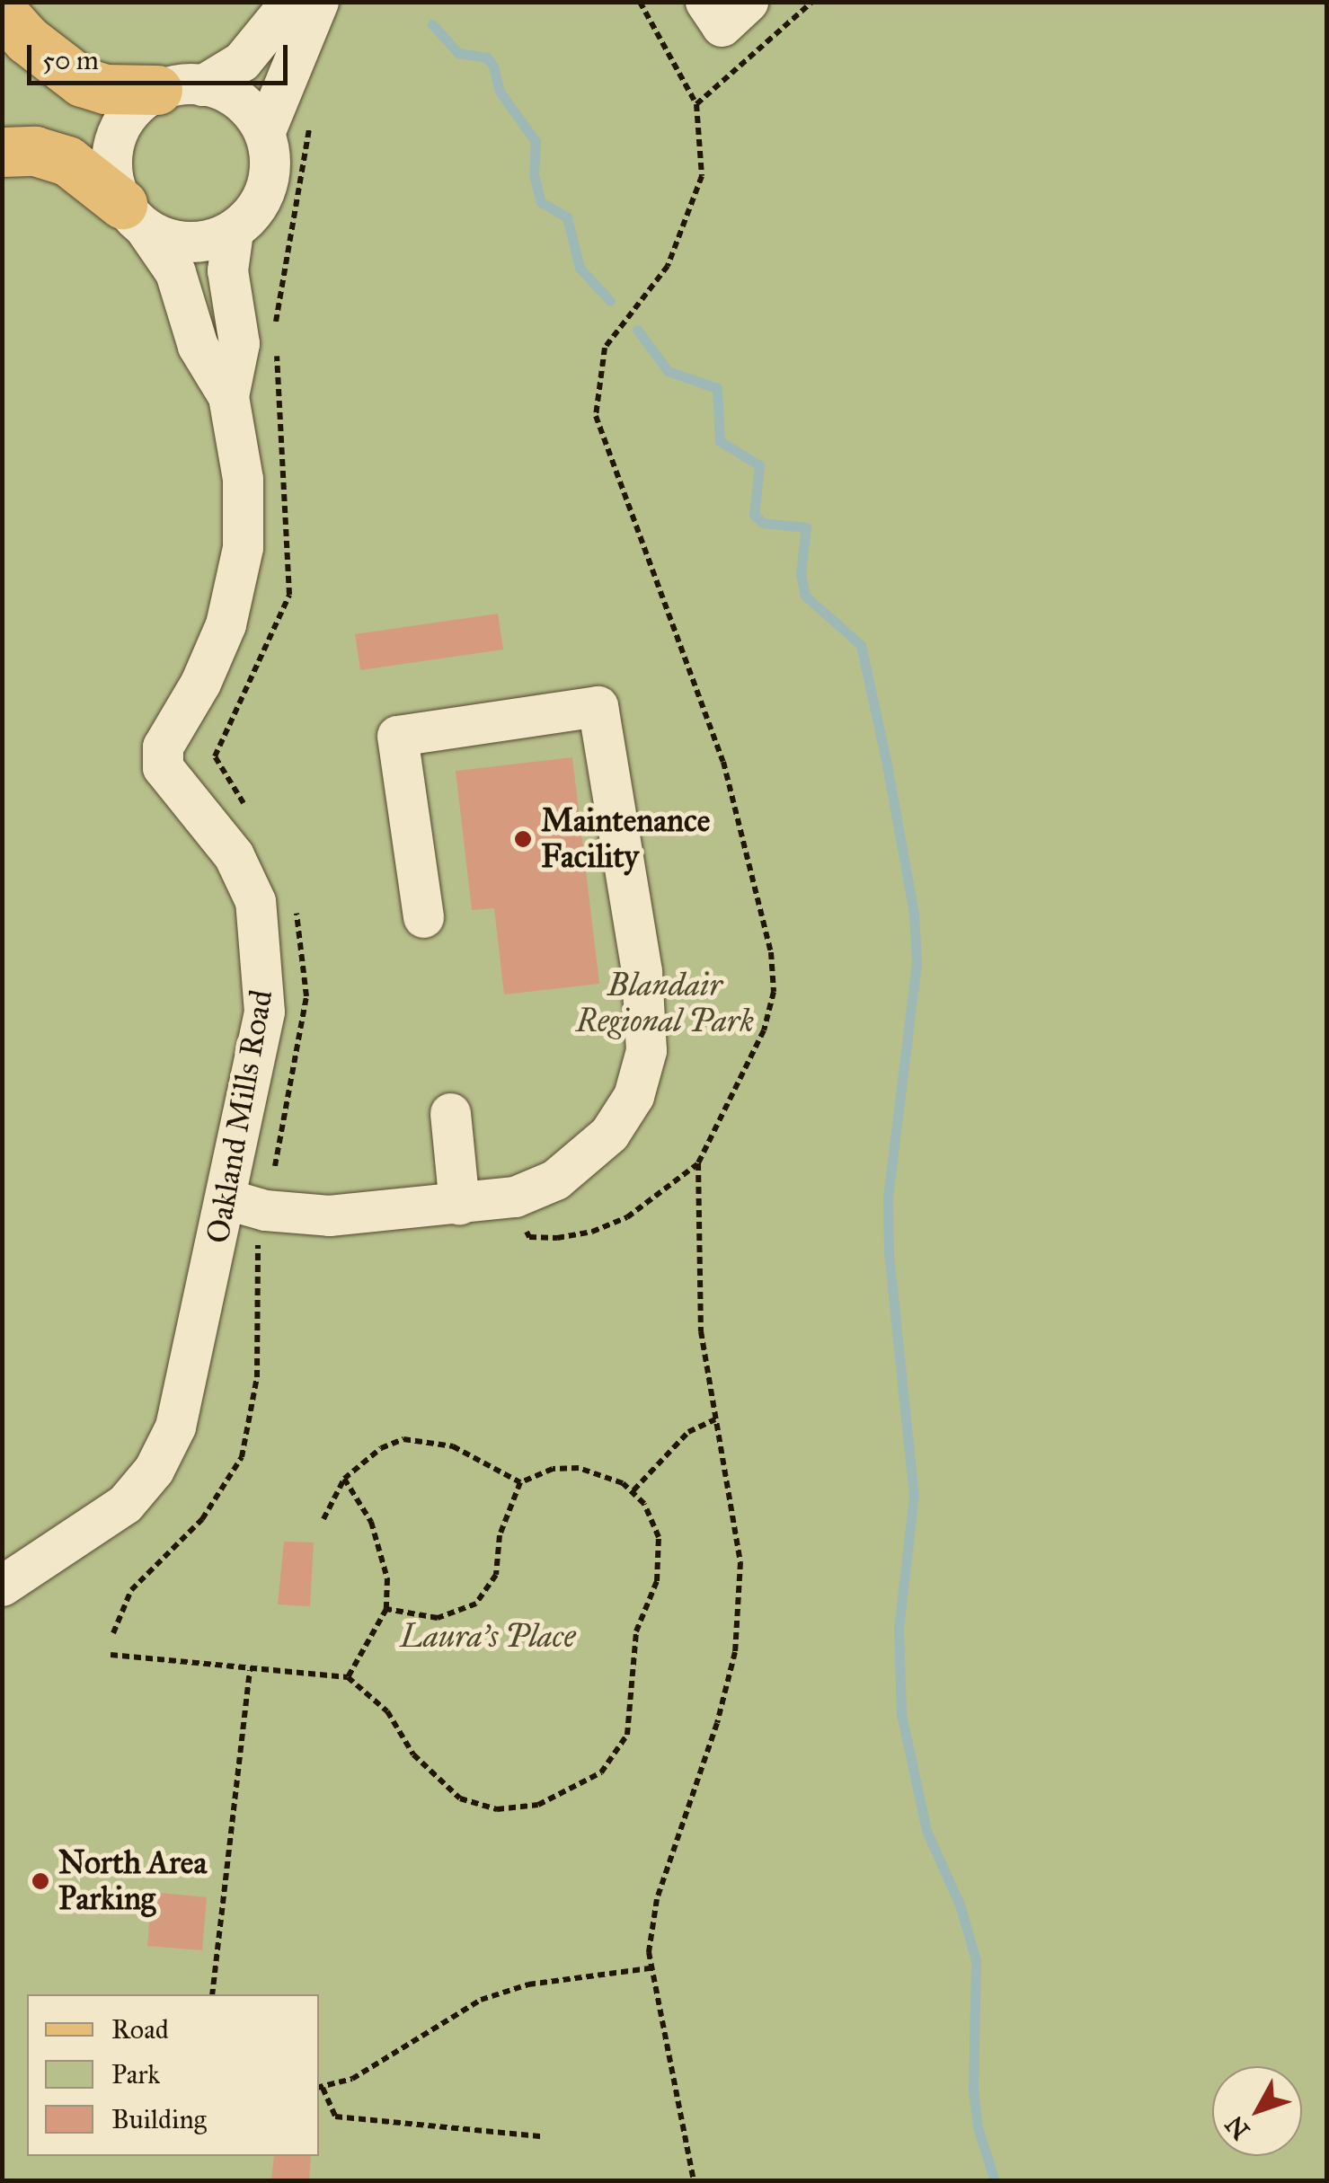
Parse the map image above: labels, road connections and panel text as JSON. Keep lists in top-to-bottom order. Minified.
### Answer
{"streets":{"street":["Oakland Mills Road"]},"parks":["Blandair Regional Park","Laura's Place"],"places":["Maintenance Facility","North Area Parking"],"legend":["Road","Park","Building"],"scale_bar":"50 m","north":"bottom left"}
